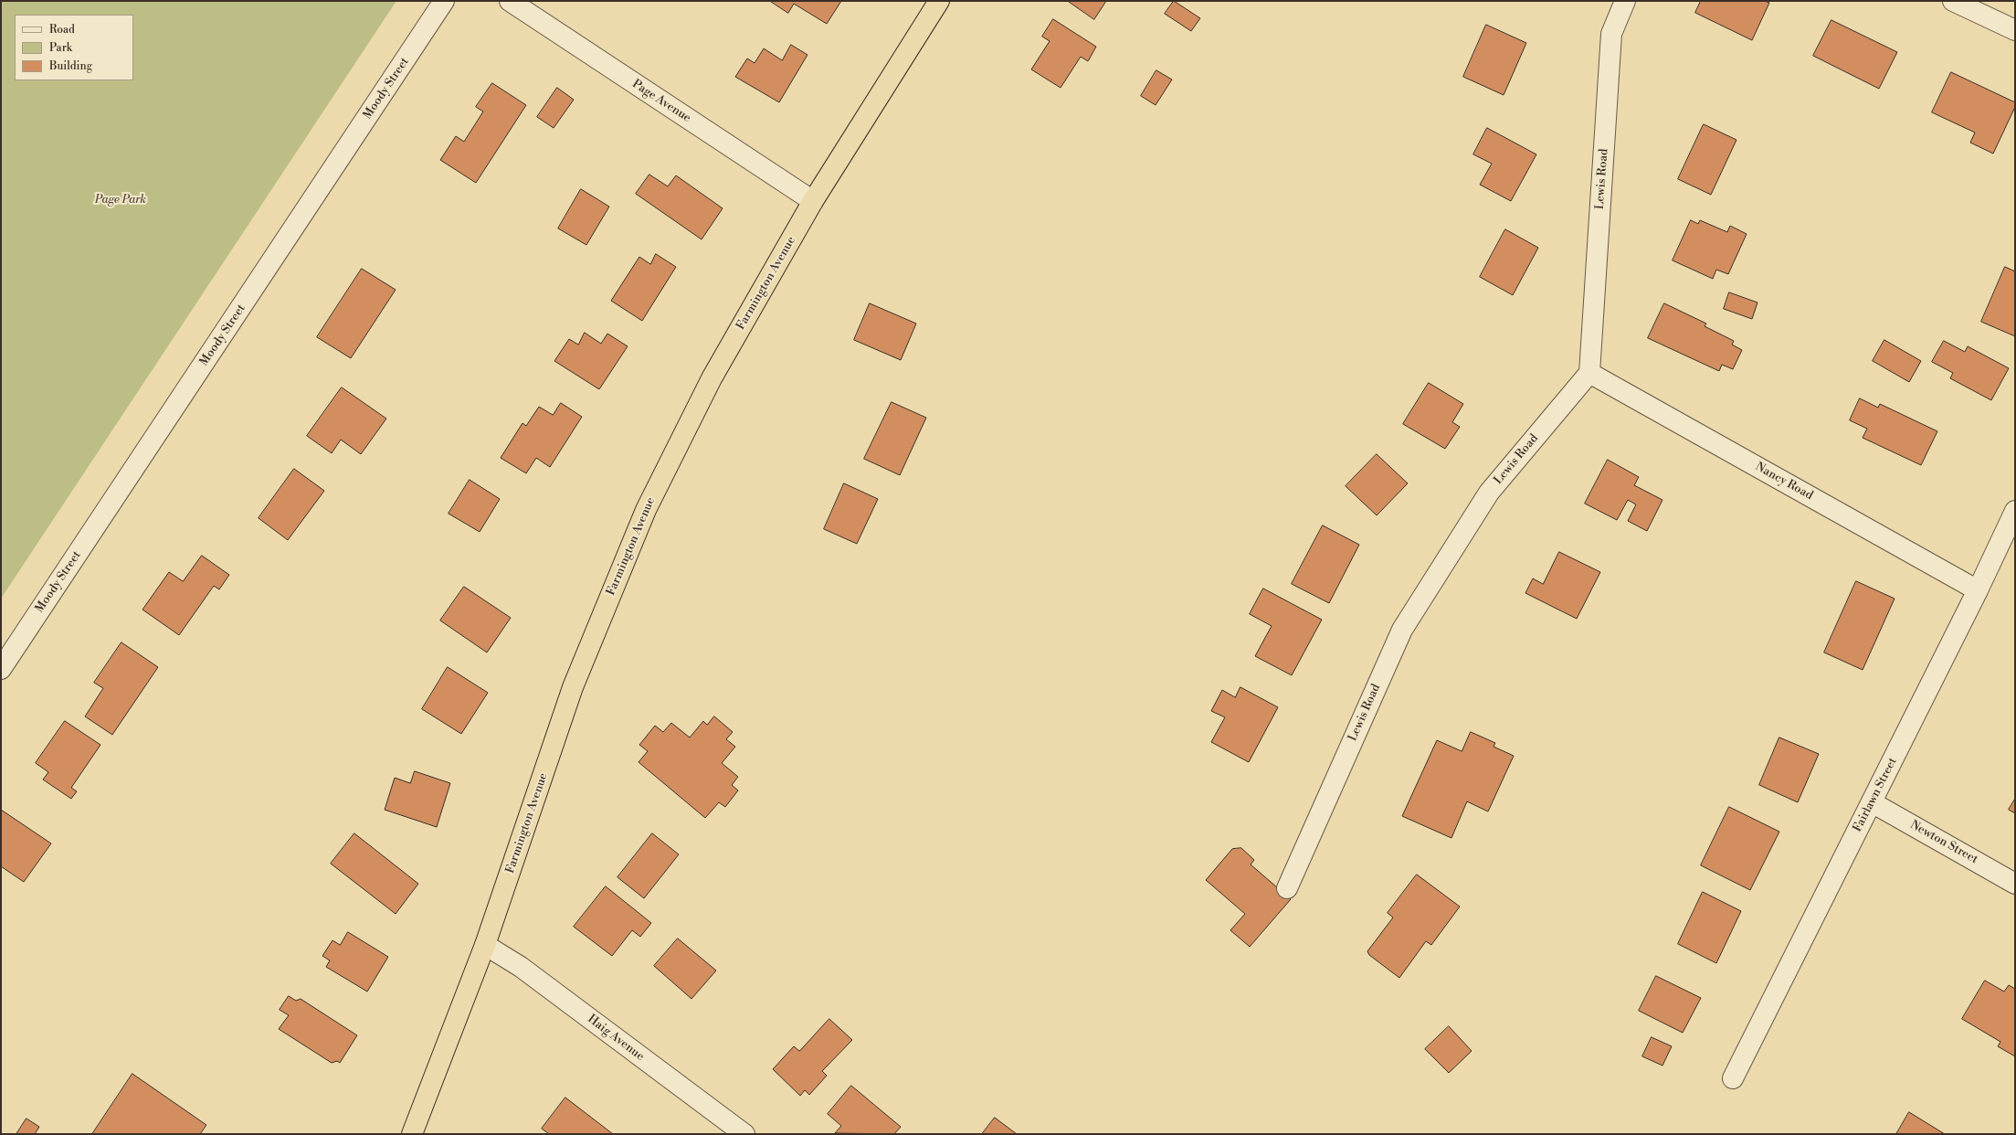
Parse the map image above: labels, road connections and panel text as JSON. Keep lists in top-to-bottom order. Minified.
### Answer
{"streets":{"highway":["Farmington Avenue"],"street":["Moody Street","Page Avenue","Lewis Road","Nancy Road","Fairlawn Street","Newton Street","Haig Avenue"]},"crossings":[["Page Avenue","Farmington Avenue"],["Lewis Road","Nancy Road"],["Farmington Avenue","Haig Avenue"],["Nancy Road","Fairlawn Street"],["Fairlawn Street","Newton Street"]],"parks":["Page Park"],"legend":["Road","Park","Building"]}
